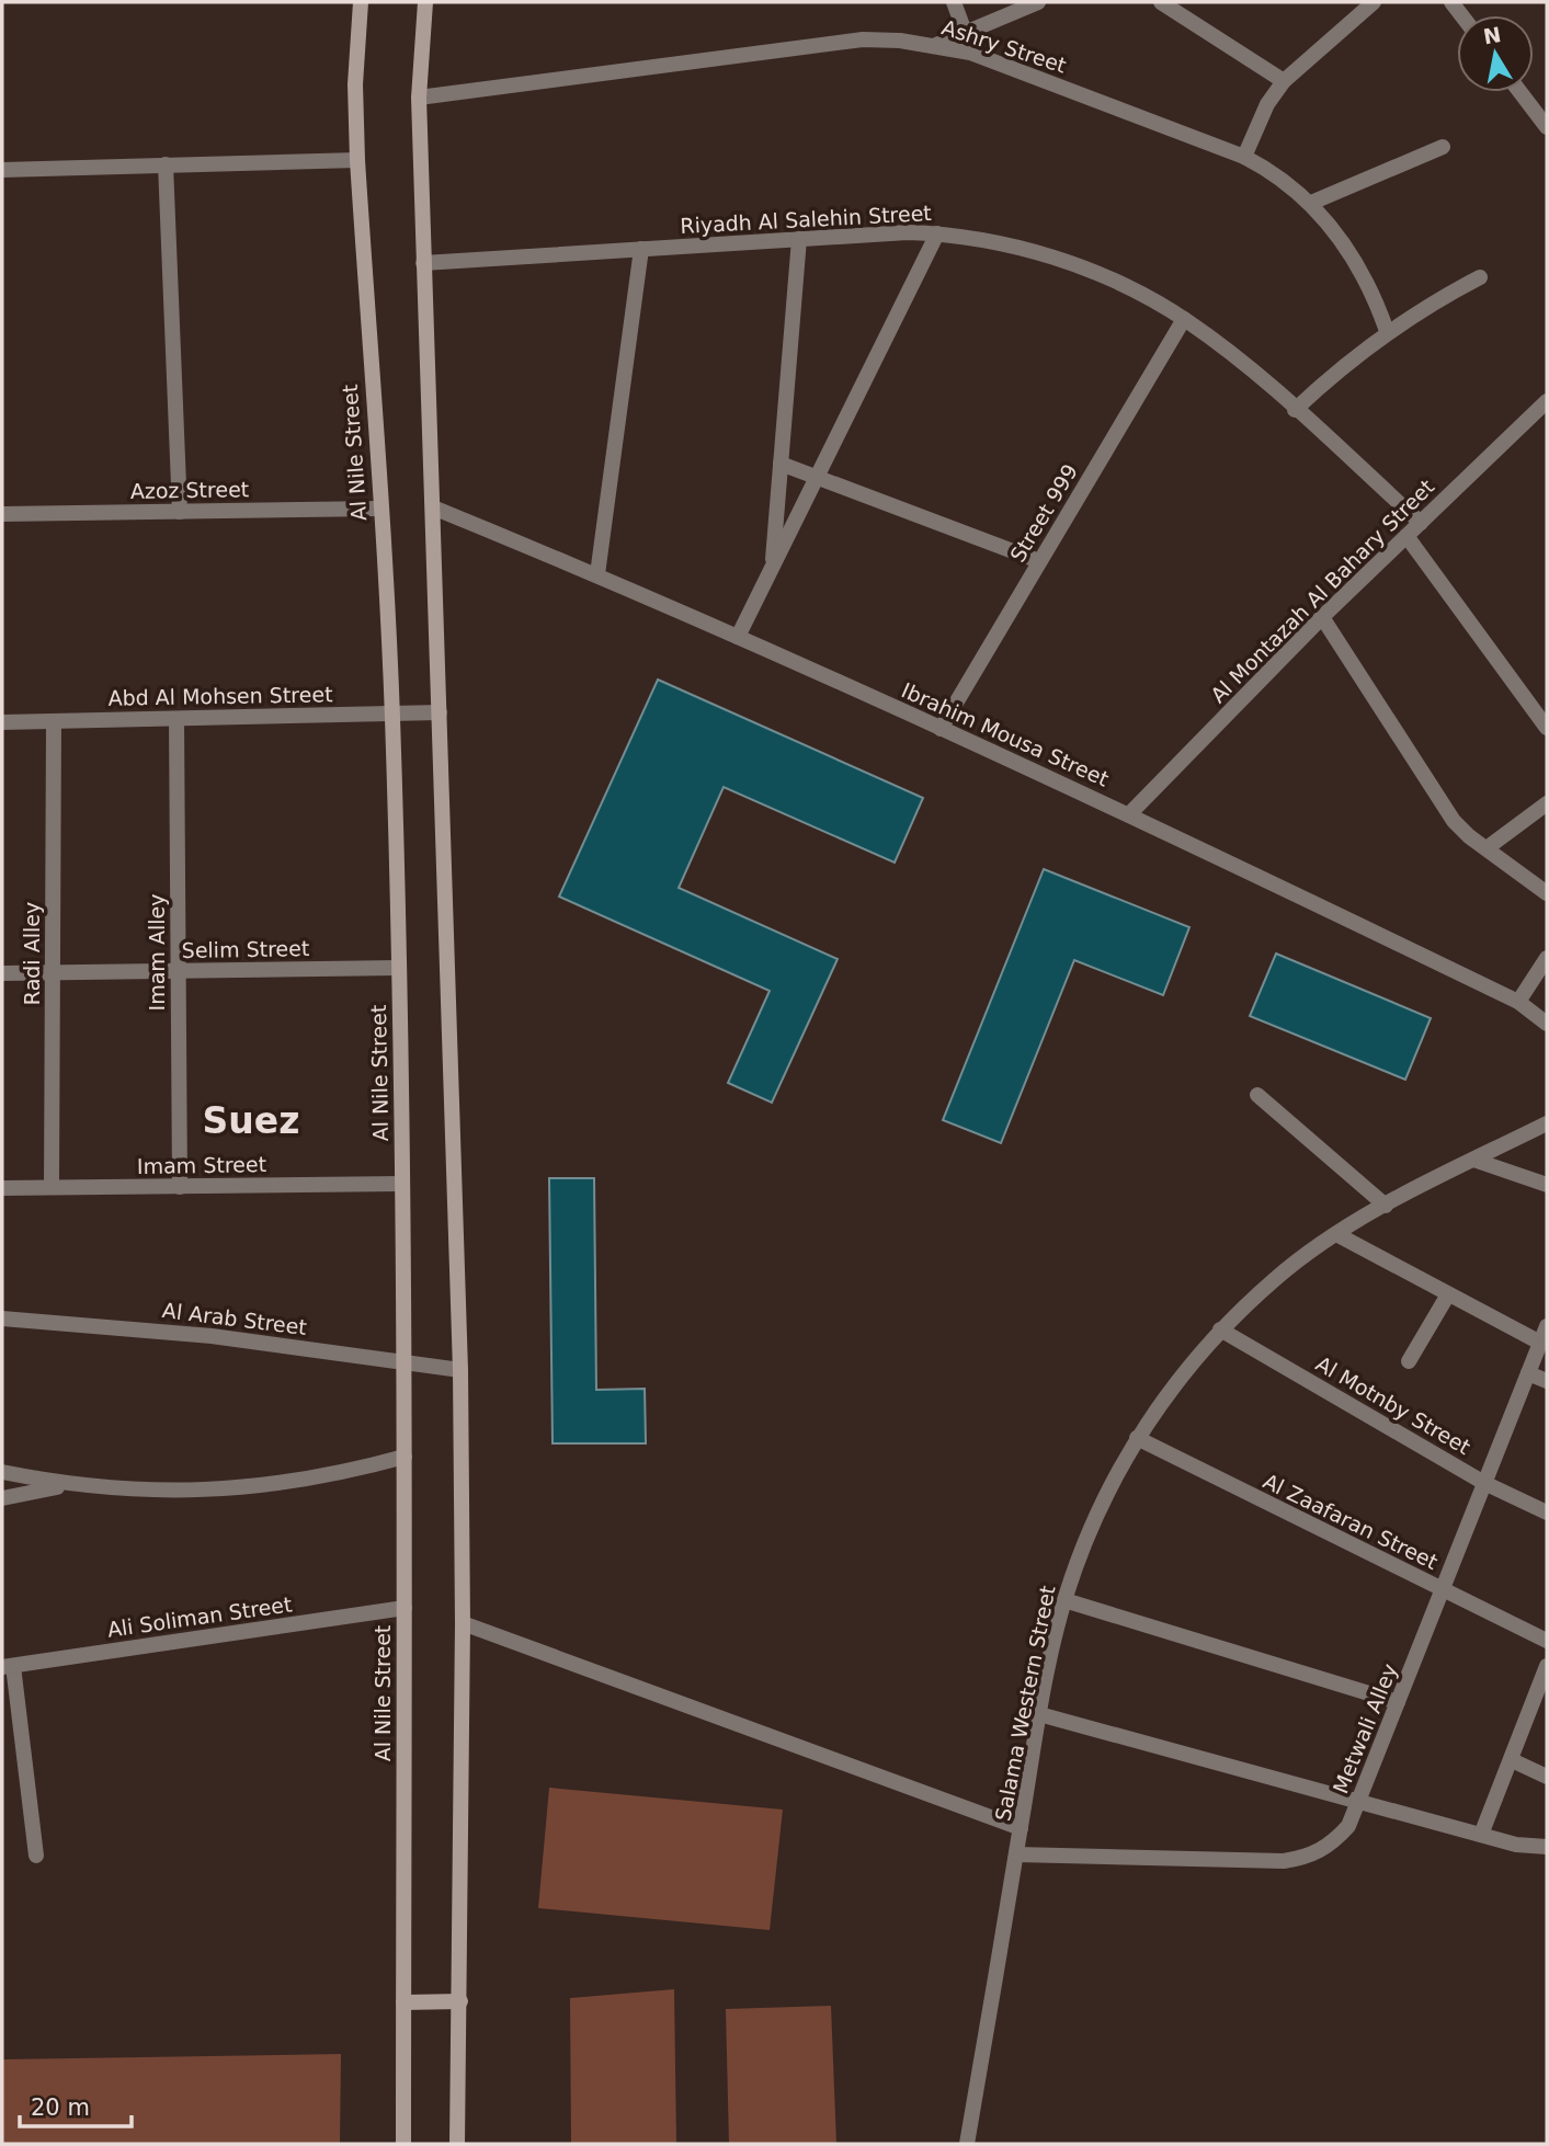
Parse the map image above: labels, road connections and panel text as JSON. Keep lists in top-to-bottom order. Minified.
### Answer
{"streets":{"main road":["Al Nile Street"],"street":["Ashry Street","Riyadh Al Salehin Street","Azoz Street","Street 999","Al Montazah Al Bahary Street","Abd Al Mohsen Street","Ibrahim Mousa Street","Selim Street","Imam Alley","Radi Alley","Imam Street","Al Arab Street","Al Motnby Street","Al Zaafaran Street","Ali Soliman Street","Salama Western Street","Metwali Alley"]},"crossings":[["Riyadh Al Salehin Street","Street 999"],["Riyadh Al Salehin Street","Al Montazah Al Bahary Street"],["Al Nile Street","Azoz Street"],["Al Nile Street","Abd Al Mohsen Street"],["Al Nile Street","Selim Street"],["Al Nile Street","Imam Street"],["Al Nile Street","Al Arab Street"],["Al Nile Street","Ali Soliman Street"],["Street 999","Ibrahim Mousa Street"],["Al Montazah Al Bahary Street","Ibrahim Mousa Street"],["Abd Al Mohsen Street","Imam Alley"],["Abd Al Mohsen Street","Radi Alley"],["Selim Street","Imam Alley"],["Selim Street","Radi Alley"],["Imam Alley","Imam Street"],["Radi Alley","Imam Street"],["Al Motnby Street","Salama Western Street"],["Al Motnby Street","Metwali Alley"],["Al Zaafaran Street","Salama Western Street"],["Al Zaafaran Street","Metwali Alley"],["Salama Western Street","Metwali Alley"]],"districts":["Suez"],"scale_bar":"20 m","north":"top"}
